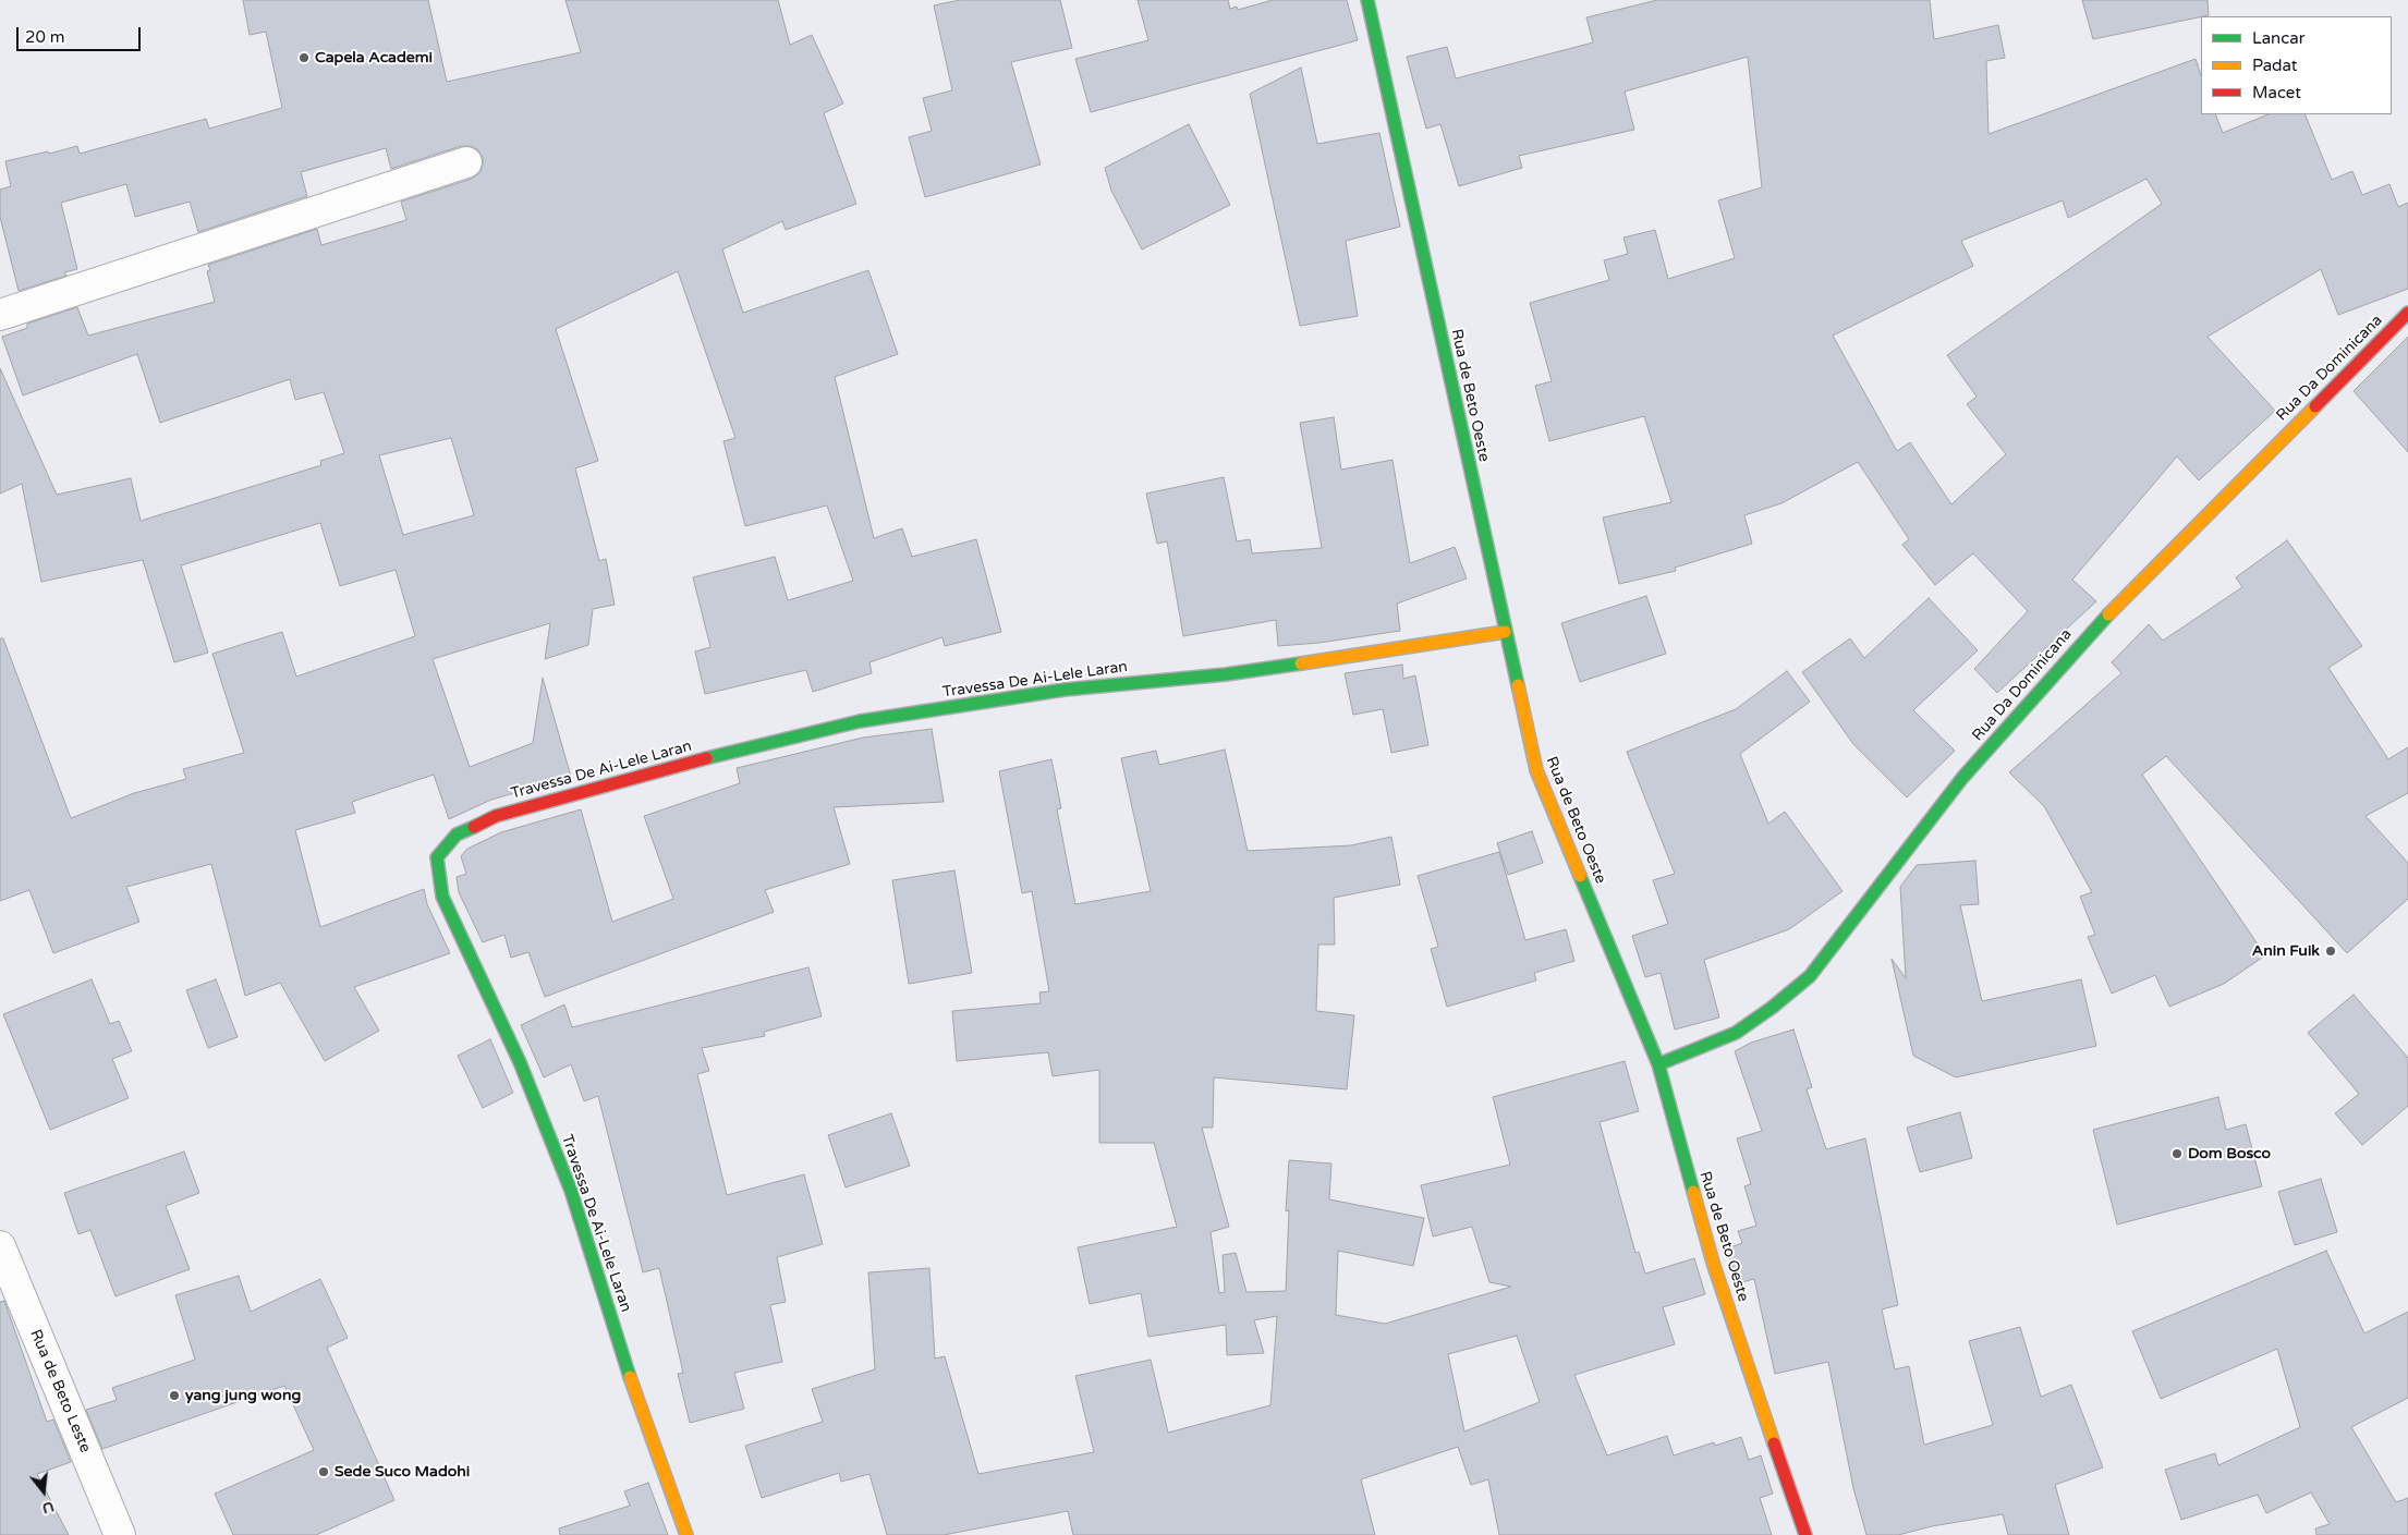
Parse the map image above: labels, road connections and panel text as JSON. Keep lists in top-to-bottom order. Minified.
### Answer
{"streets":{"street":["Rua Da Dominicana","Rua de Beto Oeste","Travessa De Ai-Lele Laran","Rua de Beto Leste"]},"crossings":[["Rua Da Dominicana","Rua de Beto Oeste"],["Rua de Beto Oeste","Travessa De Ai-Lele Laran"]],"places":["Capela Academi","Anin Fuik","Dom Bosco","yang jung wong","Sede Suco Madohi"],"legend":["Lancar","Padat","Macet"],"scale_bar":"20 m","north":"bottom"}
